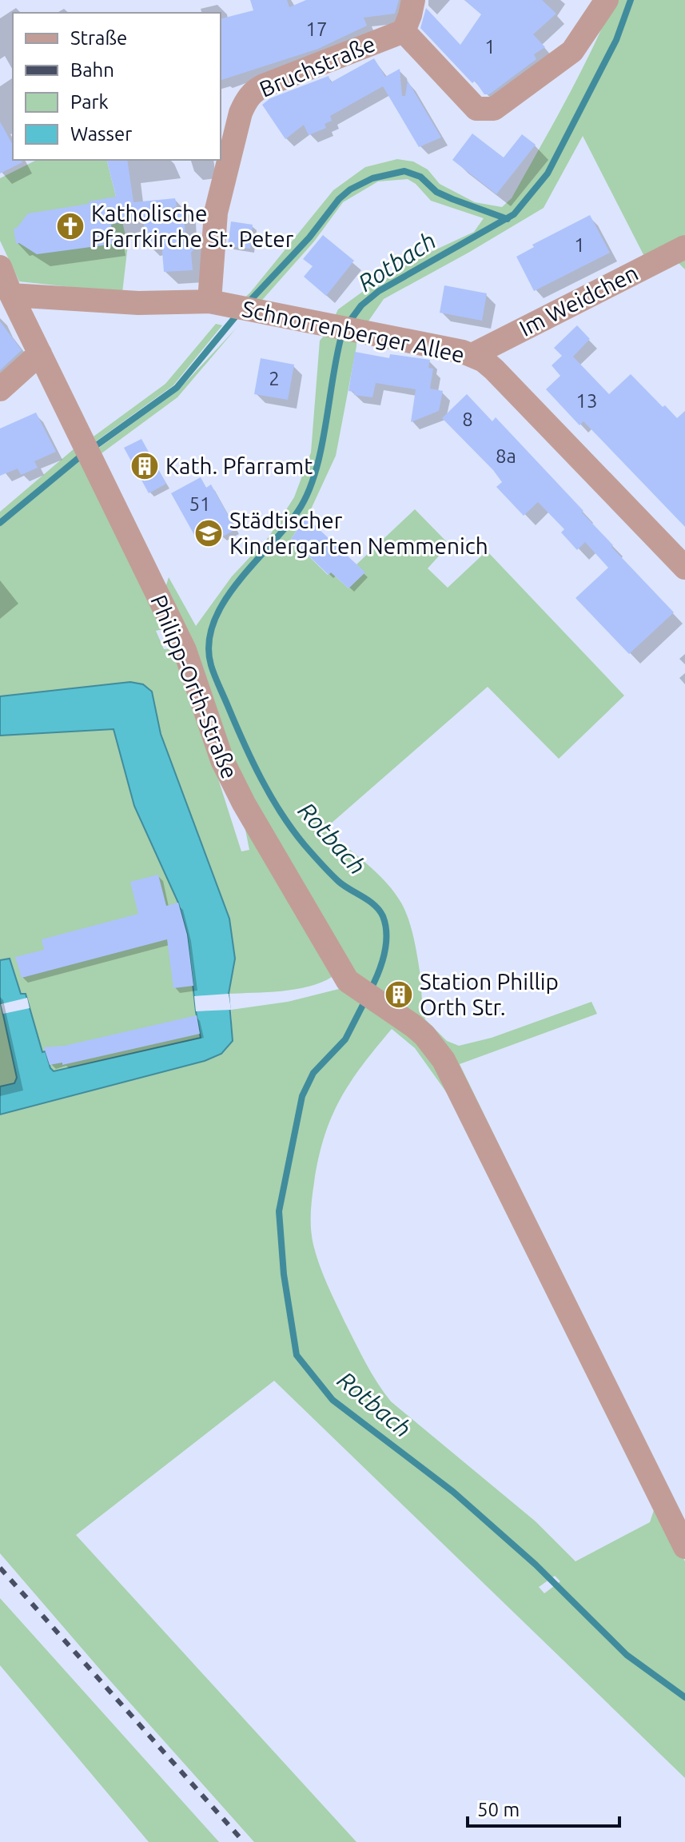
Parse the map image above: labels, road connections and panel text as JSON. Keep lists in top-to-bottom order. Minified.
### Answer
{"streets":{"street":["Bruchstraße","Im Weidchen","Schnorrenberger Allee","Philipp-Orth-Straße"]},"crossings":[["Bruchstraße","Schnorrenberger Allee"],["Im Weidchen","Schnorrenberger Allee"],["Schnorrenberger Allee","Philipp-Orth-Straße"]],"water":["Rotbach"],"places":{"church":["Katholische Pfarrkirche St. Peter"],"building":["Kath. Pfarramt","Station Phillip Orth Str."],"school or university":["Städtischer Kindergarten Nemmenich"]},"house_numbers":["17","1","1","2","13","8","8a","51"],"legend":["Straße","Bahn","Park","Wasser"],"scale_bar":"50 m"}
